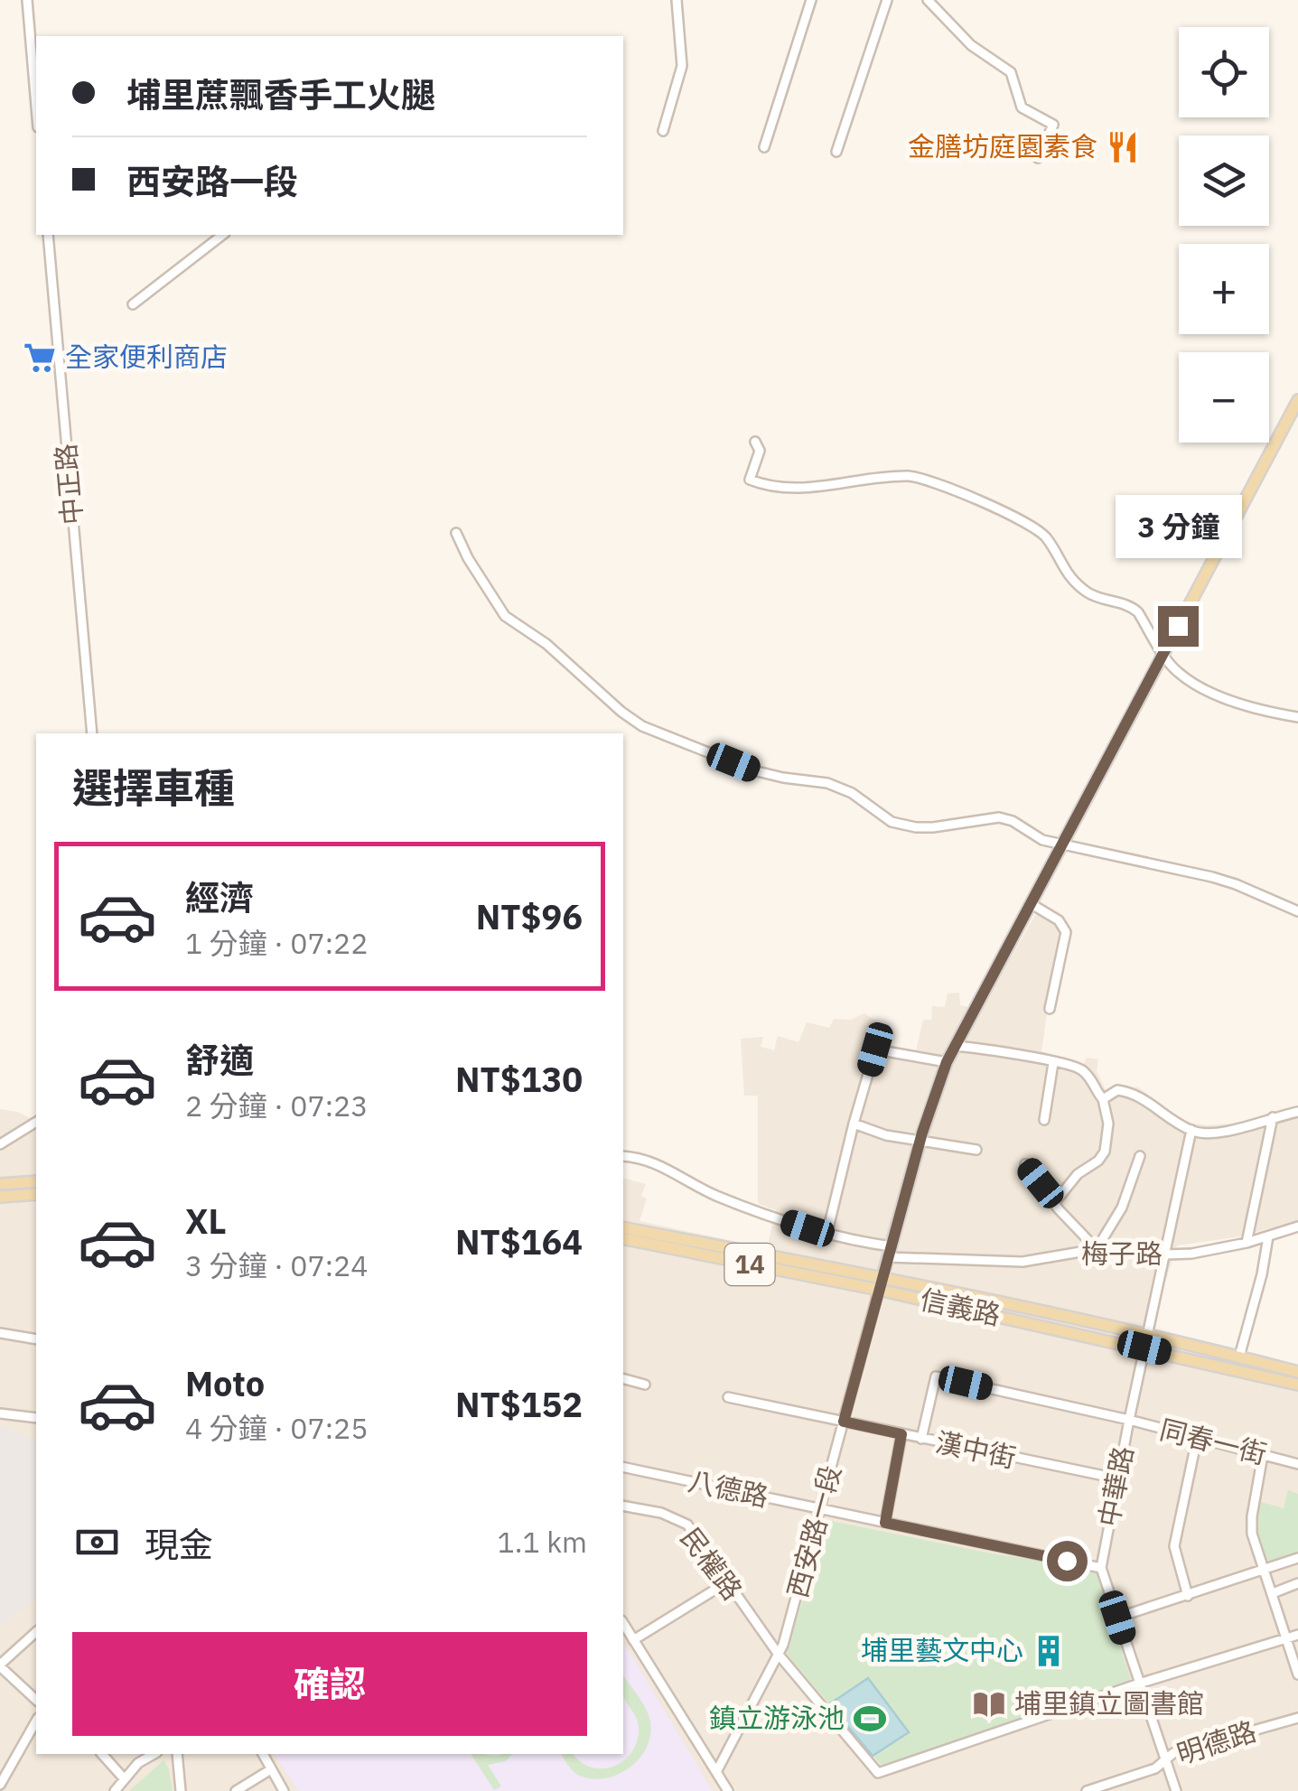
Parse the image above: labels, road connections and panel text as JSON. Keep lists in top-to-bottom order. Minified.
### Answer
{"streets":{"main road":["14","信義路","西安路一段"],"street":["中正路","梅子路","同春一街","漢中街","中華路","八德路","民權路","明德路"]},"crossings":[["梅子路","中華路"],["梅子路","西安路一段"],["信義路","中華路"],["信義路","西安路一段"],["同春一街","漢中街"],["同春一街","中華路"],["漢中街","中華路"],["漢中街","西安路一段"],["中華路","八德路"],["中華路","民權路"],["中華路","明德路"],["八德路","西安路一段"],["西安路一段","民權路"]],"places":{"restaurant":["金膳坊庭園素食"],"supermarket":["全家便利商店"],"building":["埔里藝文中心"],"library":["埔里鎮立圖書館"],"sports":["鎮立游泳池"]},"page":{"map_buttons":["+","−"],"banner":["埔里蔗飄香手工火腿","西安路一段"],"bubble":"3 分鐘","heading":"選擇車種","list":[{"name":"經濟","note":"1 分鐘 · 07:22","value":"NT$96"},{"name":"舒適","note":"2 分鐘 · 07:23","value":"NT$130"},{"name":"XL","note":"3 分鐘 · 07:24","value":"NT$164"},{"name":"Moto","note":"4 分鐘 · 07:25","value":"NT$152"}],"pay":["現金","1.1 km"],"buttons":"確認"}}
